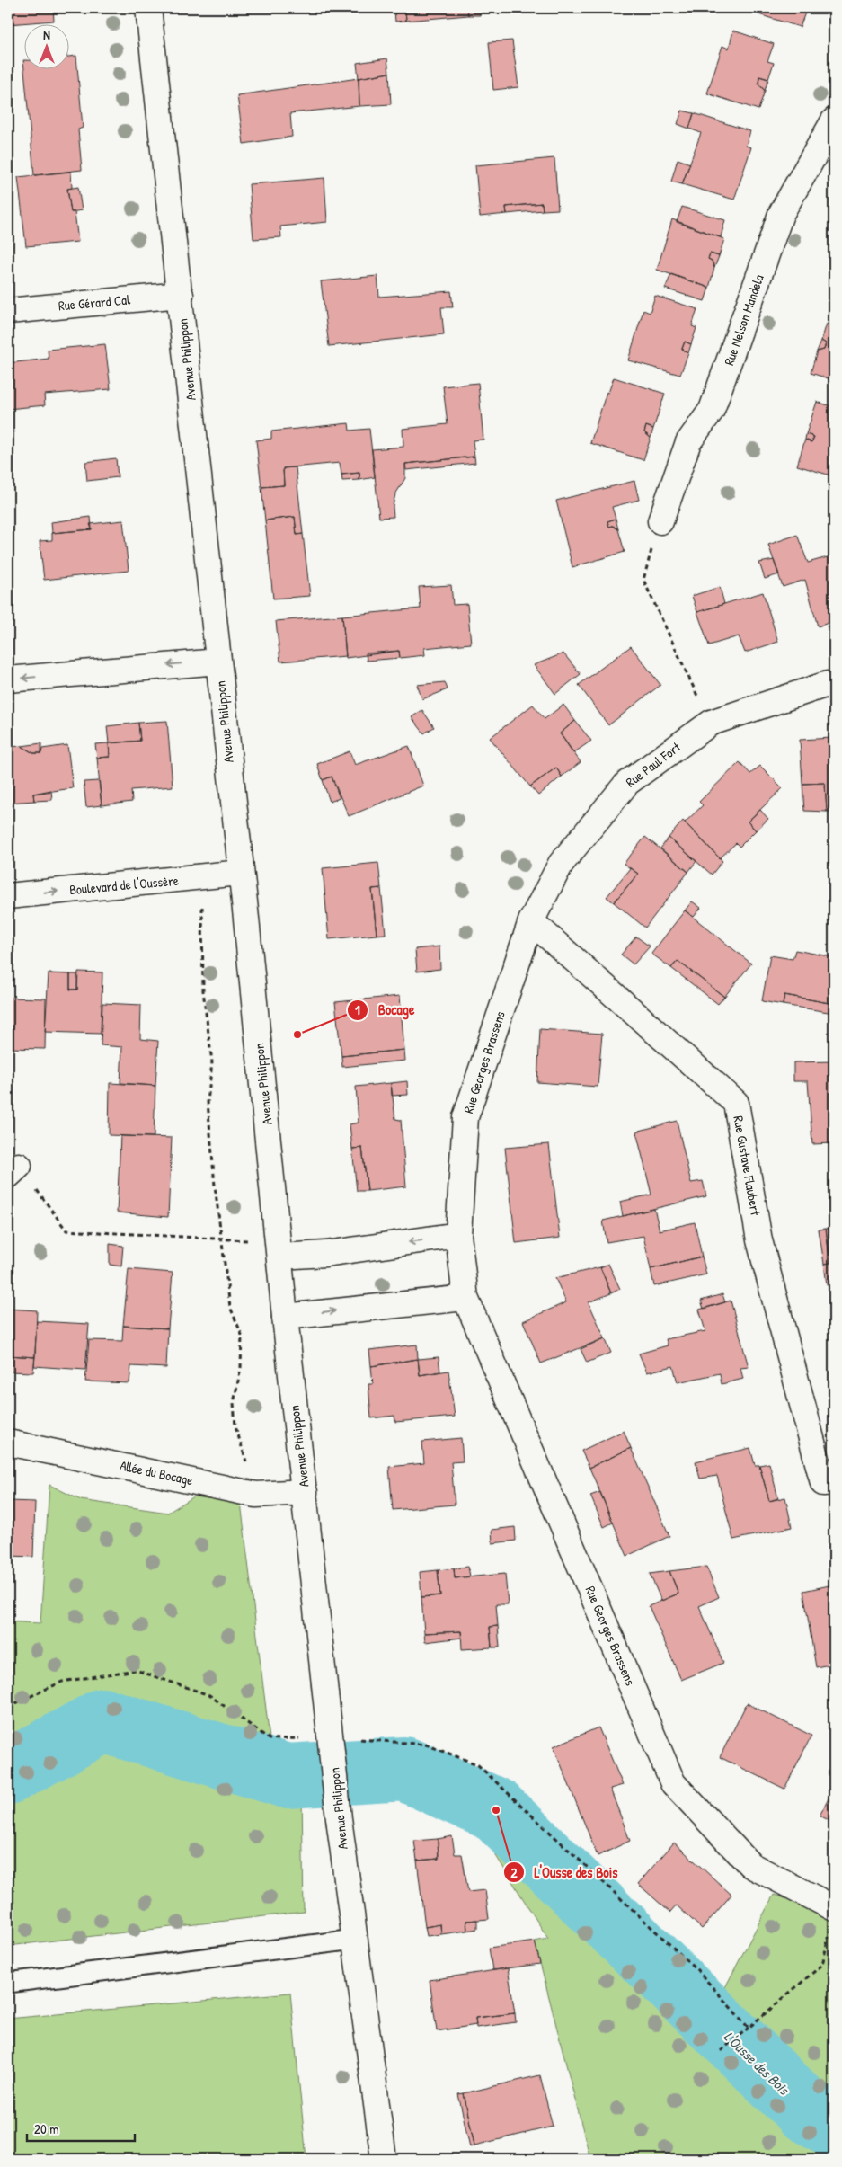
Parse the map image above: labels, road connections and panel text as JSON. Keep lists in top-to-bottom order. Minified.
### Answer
{"streets":{"street":["Rue Gérard Cal","Rue Nelson Mandela","Avenue Philippon","Rue Paul Fort","Boulevard de l'Oussère","Rue Georges Brassens","Rue Gustave Flaubert","Allée du Bocage"]},"crossings":[["Rue Gérard Cal","Avenue Philippon"],["Avenue Philippon","Boulevard de l'Oussère"],["Avenue Philippon","Allée du Bocage"],["Rue Paul Fort","Rue Georges Brassens"],["Rue Paul Fort","Rue Gustave Flaubert"],["Rue Georges Brassens","Rue Gustave Flaubert"]],"water":["L'Ousse des Bois"],"places":["Bocage","L'Ousse des Bois"],"scale_bar":"20 m","north":"top"}
